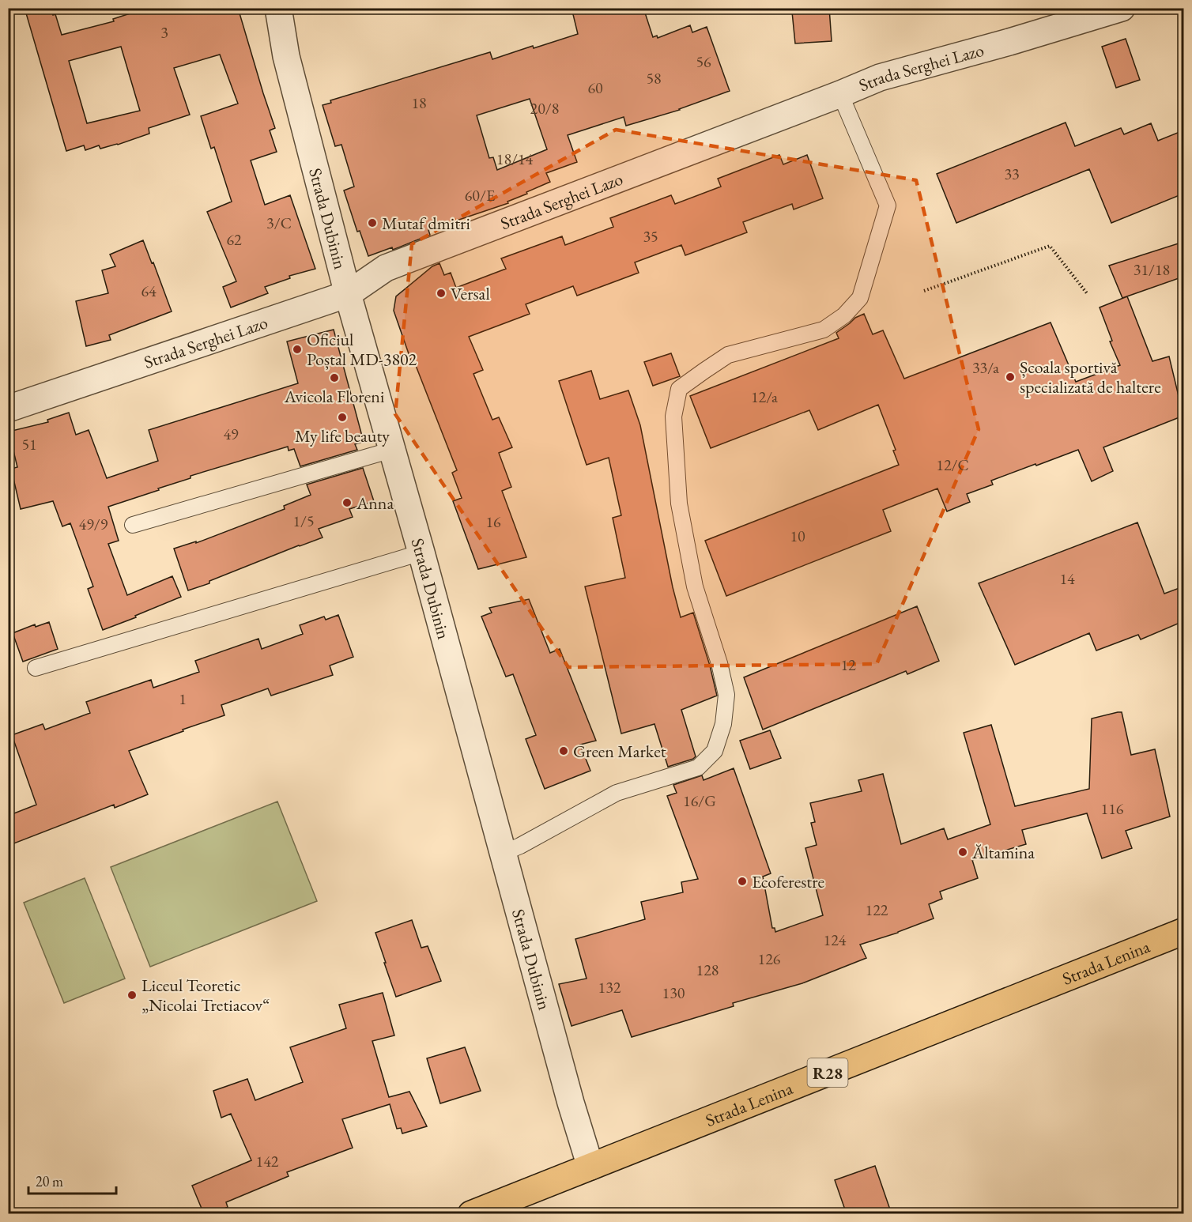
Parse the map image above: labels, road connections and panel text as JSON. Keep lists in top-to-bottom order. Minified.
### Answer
{"streets":{"main road":["Strada Lenina","R28"],"street":["Strada Serghei Lazo","Strada Dubinin"]},"crossings":[["Strada Serghei Lazo","Strada Dubinin"],["Strada Dubinin","Strada Lenina"]],"places":["Mutaf dmitri","Versal","Oficiul Poștal MD-3802","Școala sportivă specializată de haltere","Avicola Floreni","My life beauty","Anna","Green Market","Ăltamina","Ecoferestre","Liceul Teoretic „Nicolai Tretiacov“"],"house_numbers":["3","56","58","60","18","20/8","18/14","33","60/E","3/C","35","62","31/18","64","33/a","12/a","49","51","12/C","1/5","16","49/9","10","14","12","1","16/G","116","122","124","126","128","132","130","142"],"scale_bar":"20 m"}
